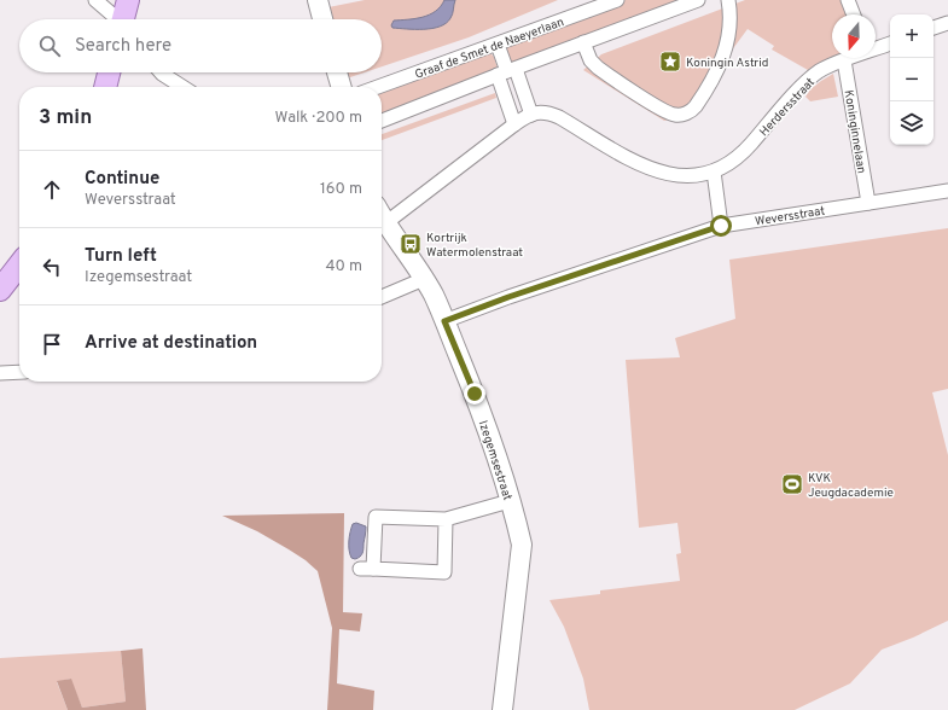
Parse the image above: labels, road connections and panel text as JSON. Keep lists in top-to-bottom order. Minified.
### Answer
{"streets":{"street":["Graaf de Smet de Naeyerlaan","Herdersstraat","Koninginnelaan","Weversstraat","Izegemsestraat"]},"crossings":[["Herdersstraat","Koninginnelaan"],["Herdersstraat","Izegemsestraat"],["Koninginnelaan","Weversstraat"],["Weversstraat","Izegemsestraat"]],"places":{"place":["Koningin Astrid"],"bus stop":["Kortrijk Watermolenstraat"],"sports":["KVK Jeugdacademie"]},"north":"bottom","page":{"map_buttons":["+","−"],"search":"Search here","heading":["3 min","Walk · 200 m"],"list":[["Continue","Weversstraat","160 m"],["Turn left","Izegemsestraat","40 m"],"Arrive at destination"]}}
